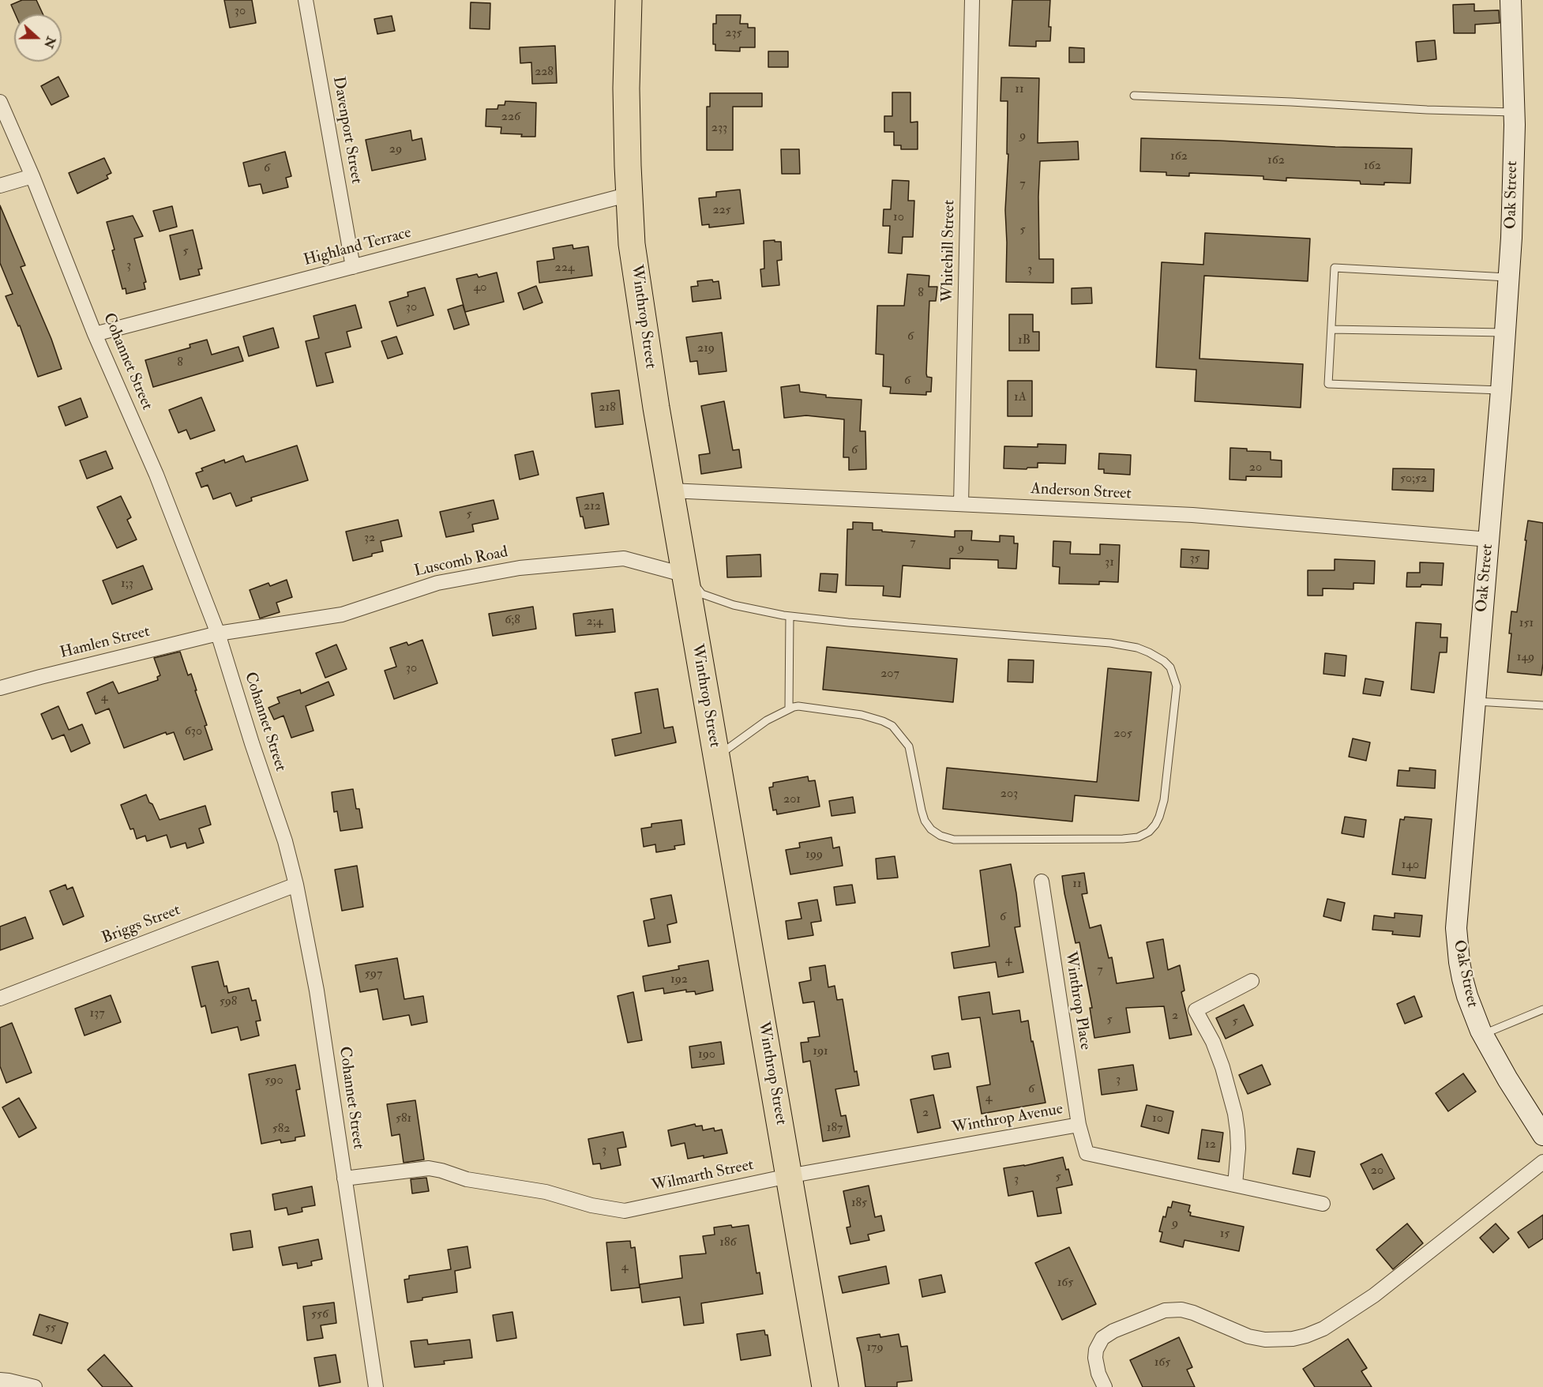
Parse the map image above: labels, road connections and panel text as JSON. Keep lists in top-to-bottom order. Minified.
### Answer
{"streets":{"highway":["Winthrop Street"],"street":["Davenport Street","Oak Street","Highland Terrace","Whitehill Street","Cohannet Street","Anderson Street","Luscomb Road","Hamlen Street","Briggs Street","Winthrop Place","Winthrop Avenue","Wilmarth Street"]},"crossings":[["Davenport Street","Highland Terrace"],["Oak Street","Anderson Street"],["Highland Terrace","Winthrop Street"],["Highland Terrace","Cohannet Street"],["Whitehill Street","Anderson Street"],["Winthrop Street","Anderson Street"],["Winthrop Street","Luscomb Road"],["Winthrop Street","Winthrop Avenue"],["Winthrop Street","Wilmarth Street"],["Cohannet Street","Luscomb Road"],["Cohannet Street","Hamlen Street"],["Cohannet Street","Briggs Street"],["Cohannet Street","Wilmarth Street"],["Luscomb Road","Hamlen Street"],["Winthrop Place","Winthrop Avenue"],["Winthrop Avenue","Wilmarth Street"]],"house_numbers":["30","235","228","11","226","233","9","29","162","162","162","6","7","225","10","5","5","3","224","3","40","8","30","6","1B","219","8","6","1A","218","6","20","50;52","212","5","32","7","9","35","31","1;3","6;8","2;4","151","149","30","207","4","630","205","203","201","199","140","11","6","4","7","597","192","598","137","2","5","5","191","190","3","590","6","4","2","581","10","187","582","12","3","20","5","3","185","9","15","186","4","165","556","55","179","165"],"north":"right"}
